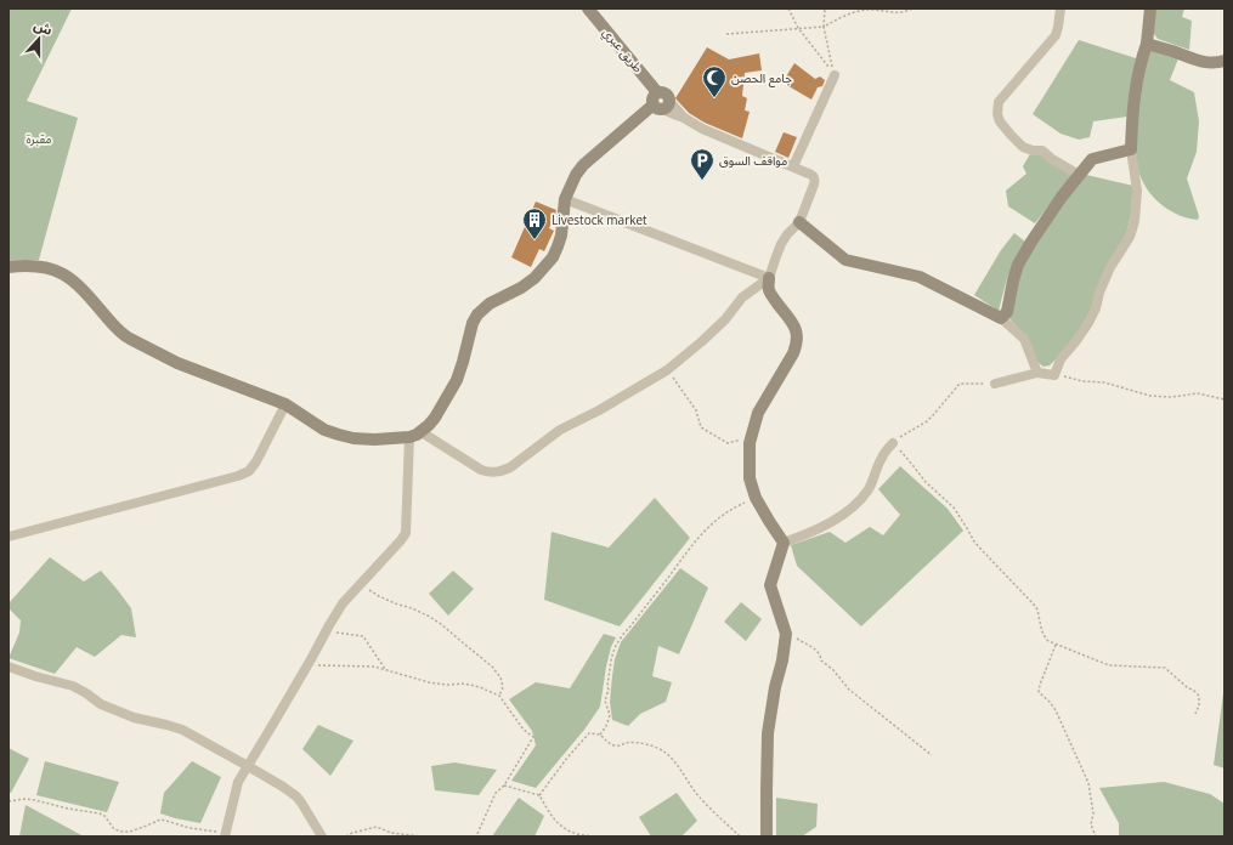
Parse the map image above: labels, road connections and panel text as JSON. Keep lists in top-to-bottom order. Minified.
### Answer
{"streets":{"street":["طريق عبري"]},"parks":["مقبرة"],"places":{"mosque":["جامع الحصن"],"parking":["مواقف السوق"],"building":["Livestock market"]},"north":"top"}
